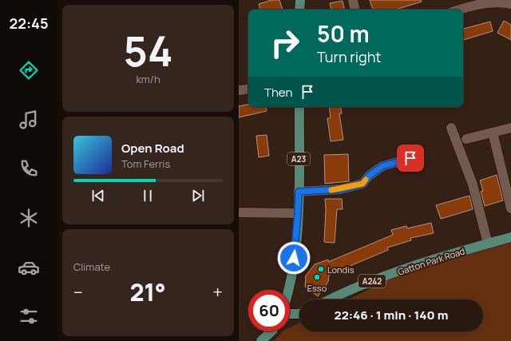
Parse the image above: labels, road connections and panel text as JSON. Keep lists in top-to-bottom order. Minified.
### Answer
{"streets":{"main road":["A23","Gatton Park Road","A242"]},"places":["Londis","Esso"],"page":{"tabs":"22:45","tile":[["54","km/h"],"Climate"],"turn":["50 m","Turn right"],"then":"Then","song":["Open Road","Tom Ferris"],"heat":["−","21°","+"],"limit":"60","trip":"22:46 · 1 min · 140 m"}}
